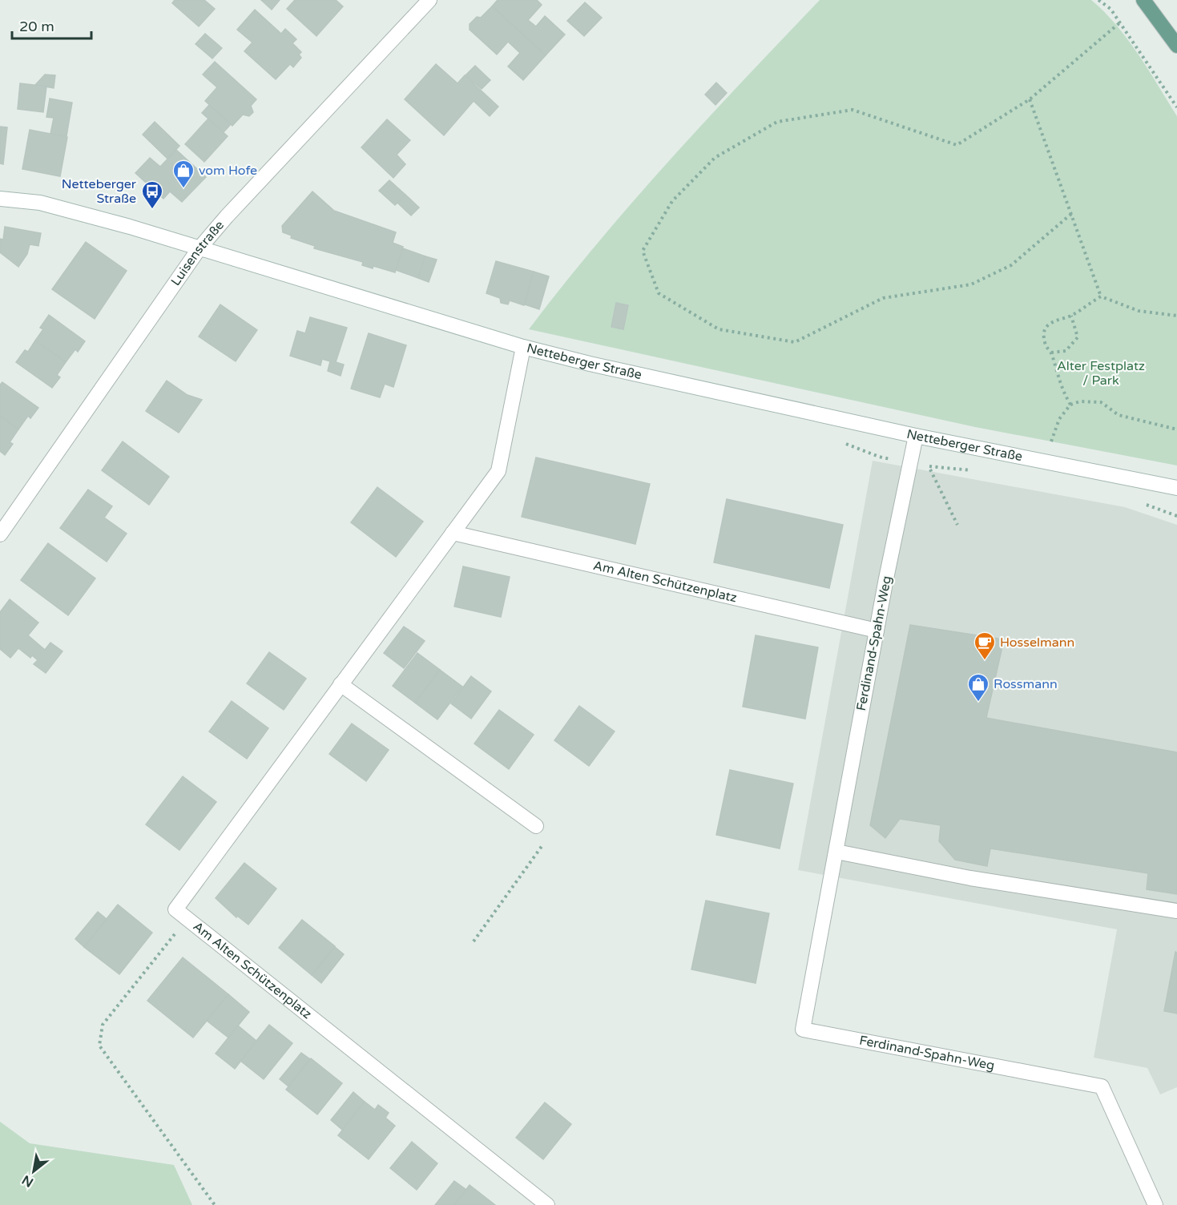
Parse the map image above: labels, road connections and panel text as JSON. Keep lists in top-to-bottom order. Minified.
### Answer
{"streets":{"street":["Luisenstraße","Netteberger Straße","Am Alten Schützenplatz","Ferdinand-Spahn-Weg"]},"crossings":[["Luisenstraße","Netteberger Straße"],["Netteberger Straße","Am Alten Schützenplatz"],["Netteberger Straße","Ferdinand-Spahn-Weg"],["Am Alten Schützenplatz","Ferdinand-Spahn-Weg"]],"parks":["Alter Festplatz / Park"],"places":{"shop":["vom Hofe","Rossmann"],"bus stop":["Netteberger Straße"],"cafe":["Hosselmann"]},"scale_bar":"20 m","north":"bottom left"}
